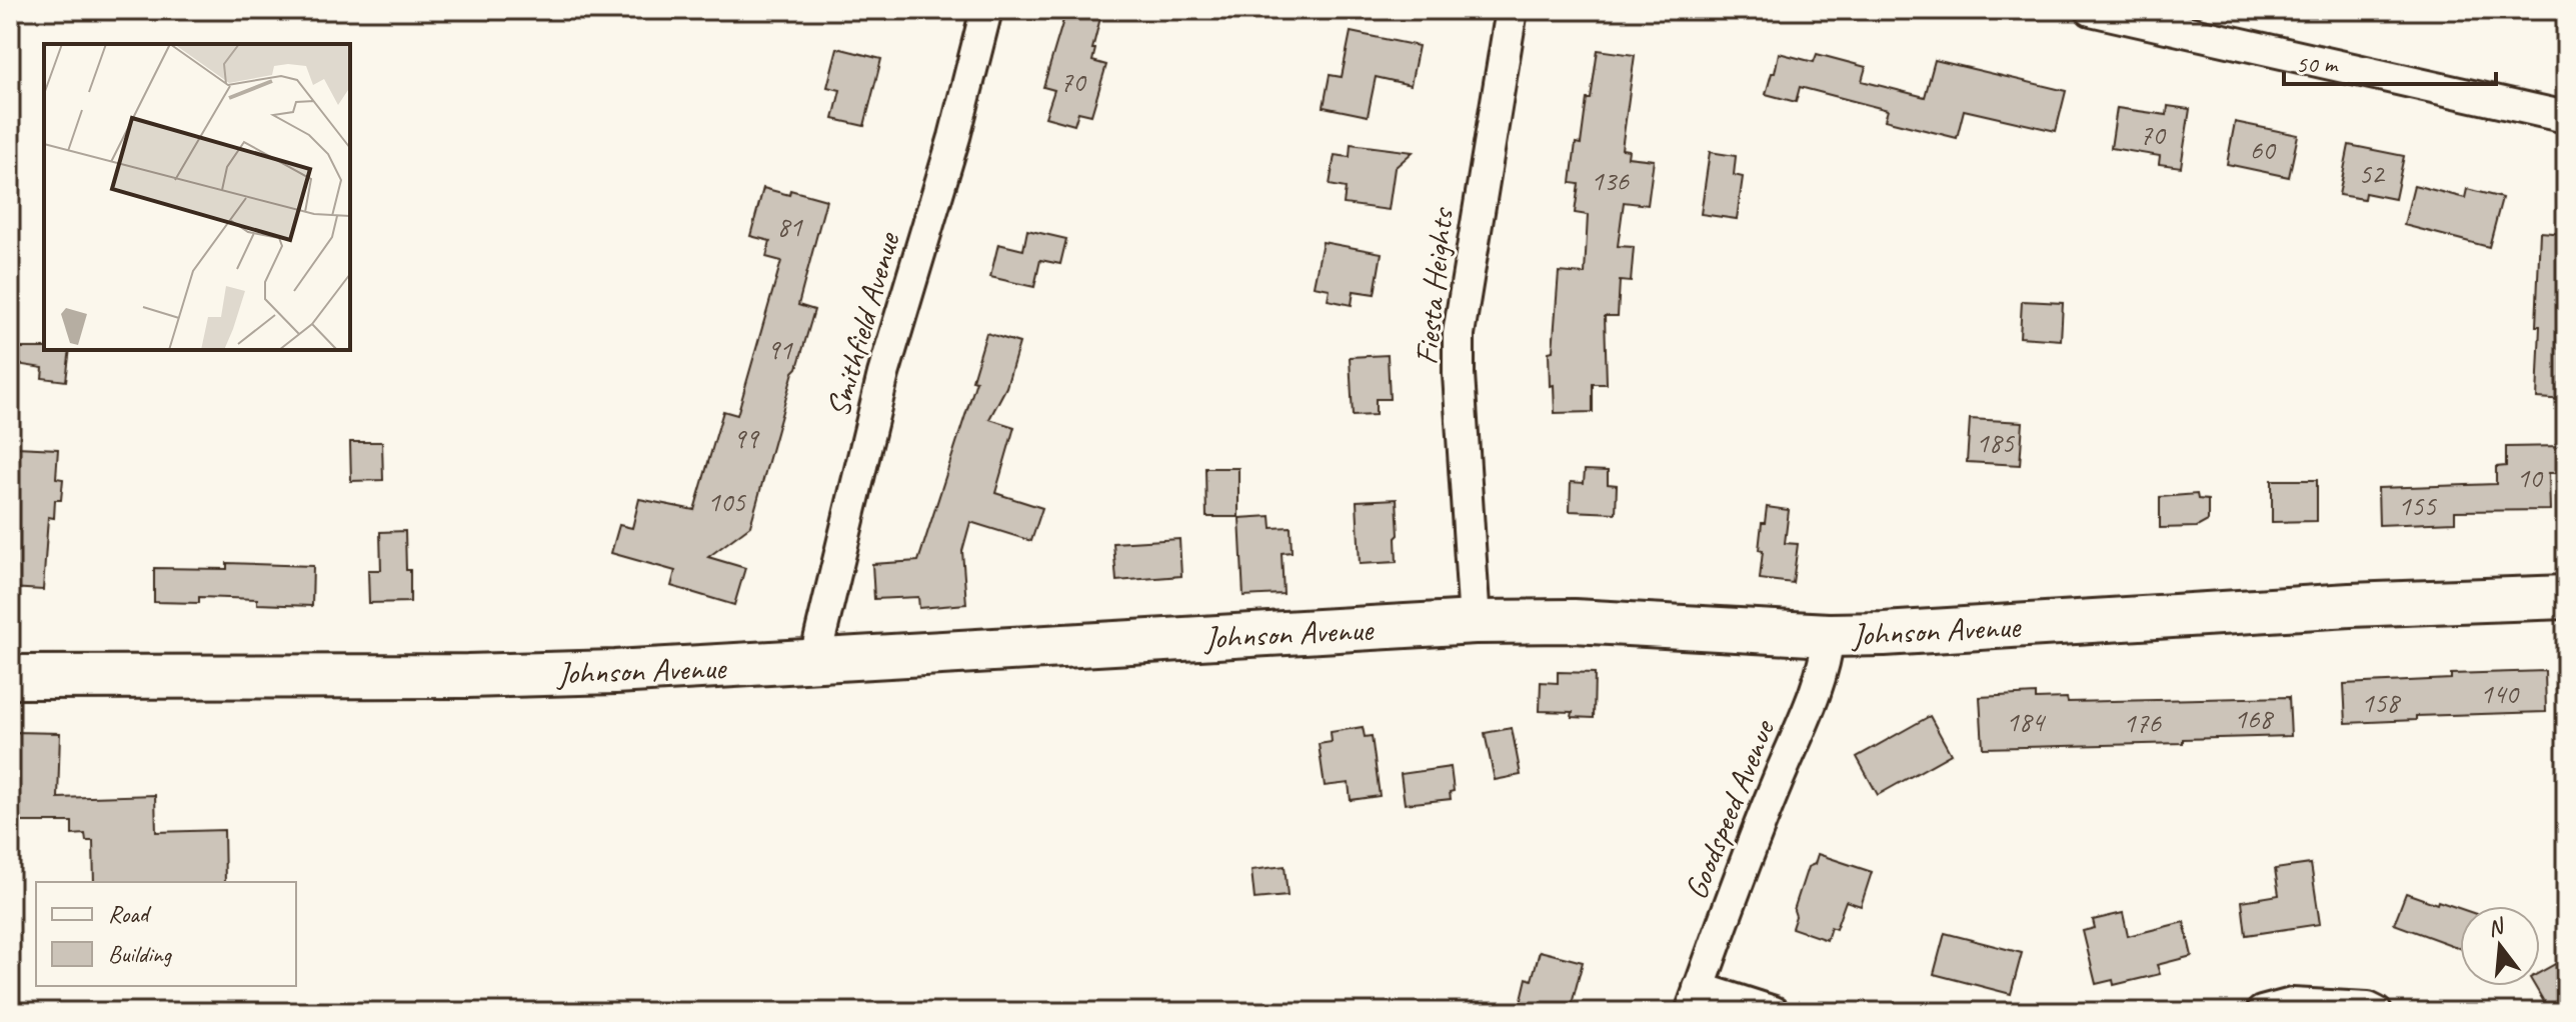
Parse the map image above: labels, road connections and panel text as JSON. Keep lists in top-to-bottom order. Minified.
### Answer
{"streets":{"street":["Fiesta Heights","Smithfield Avenue","Johnson Avenue","Goodspeed Avenue"]},"crossings":[["Fiesta Heights","Johnson Avenue"],["Smithfield Avenue","Johnson Avenue"],["Johnson Avenue","Goodspeed Avenue"]],"house_numbers":["70","70","60","52","136","81","91","99","185","10","105","155","140","158","168","184","176"],"legend":["Road","Building"],"scale_bar":"50 m","north":"top"}
